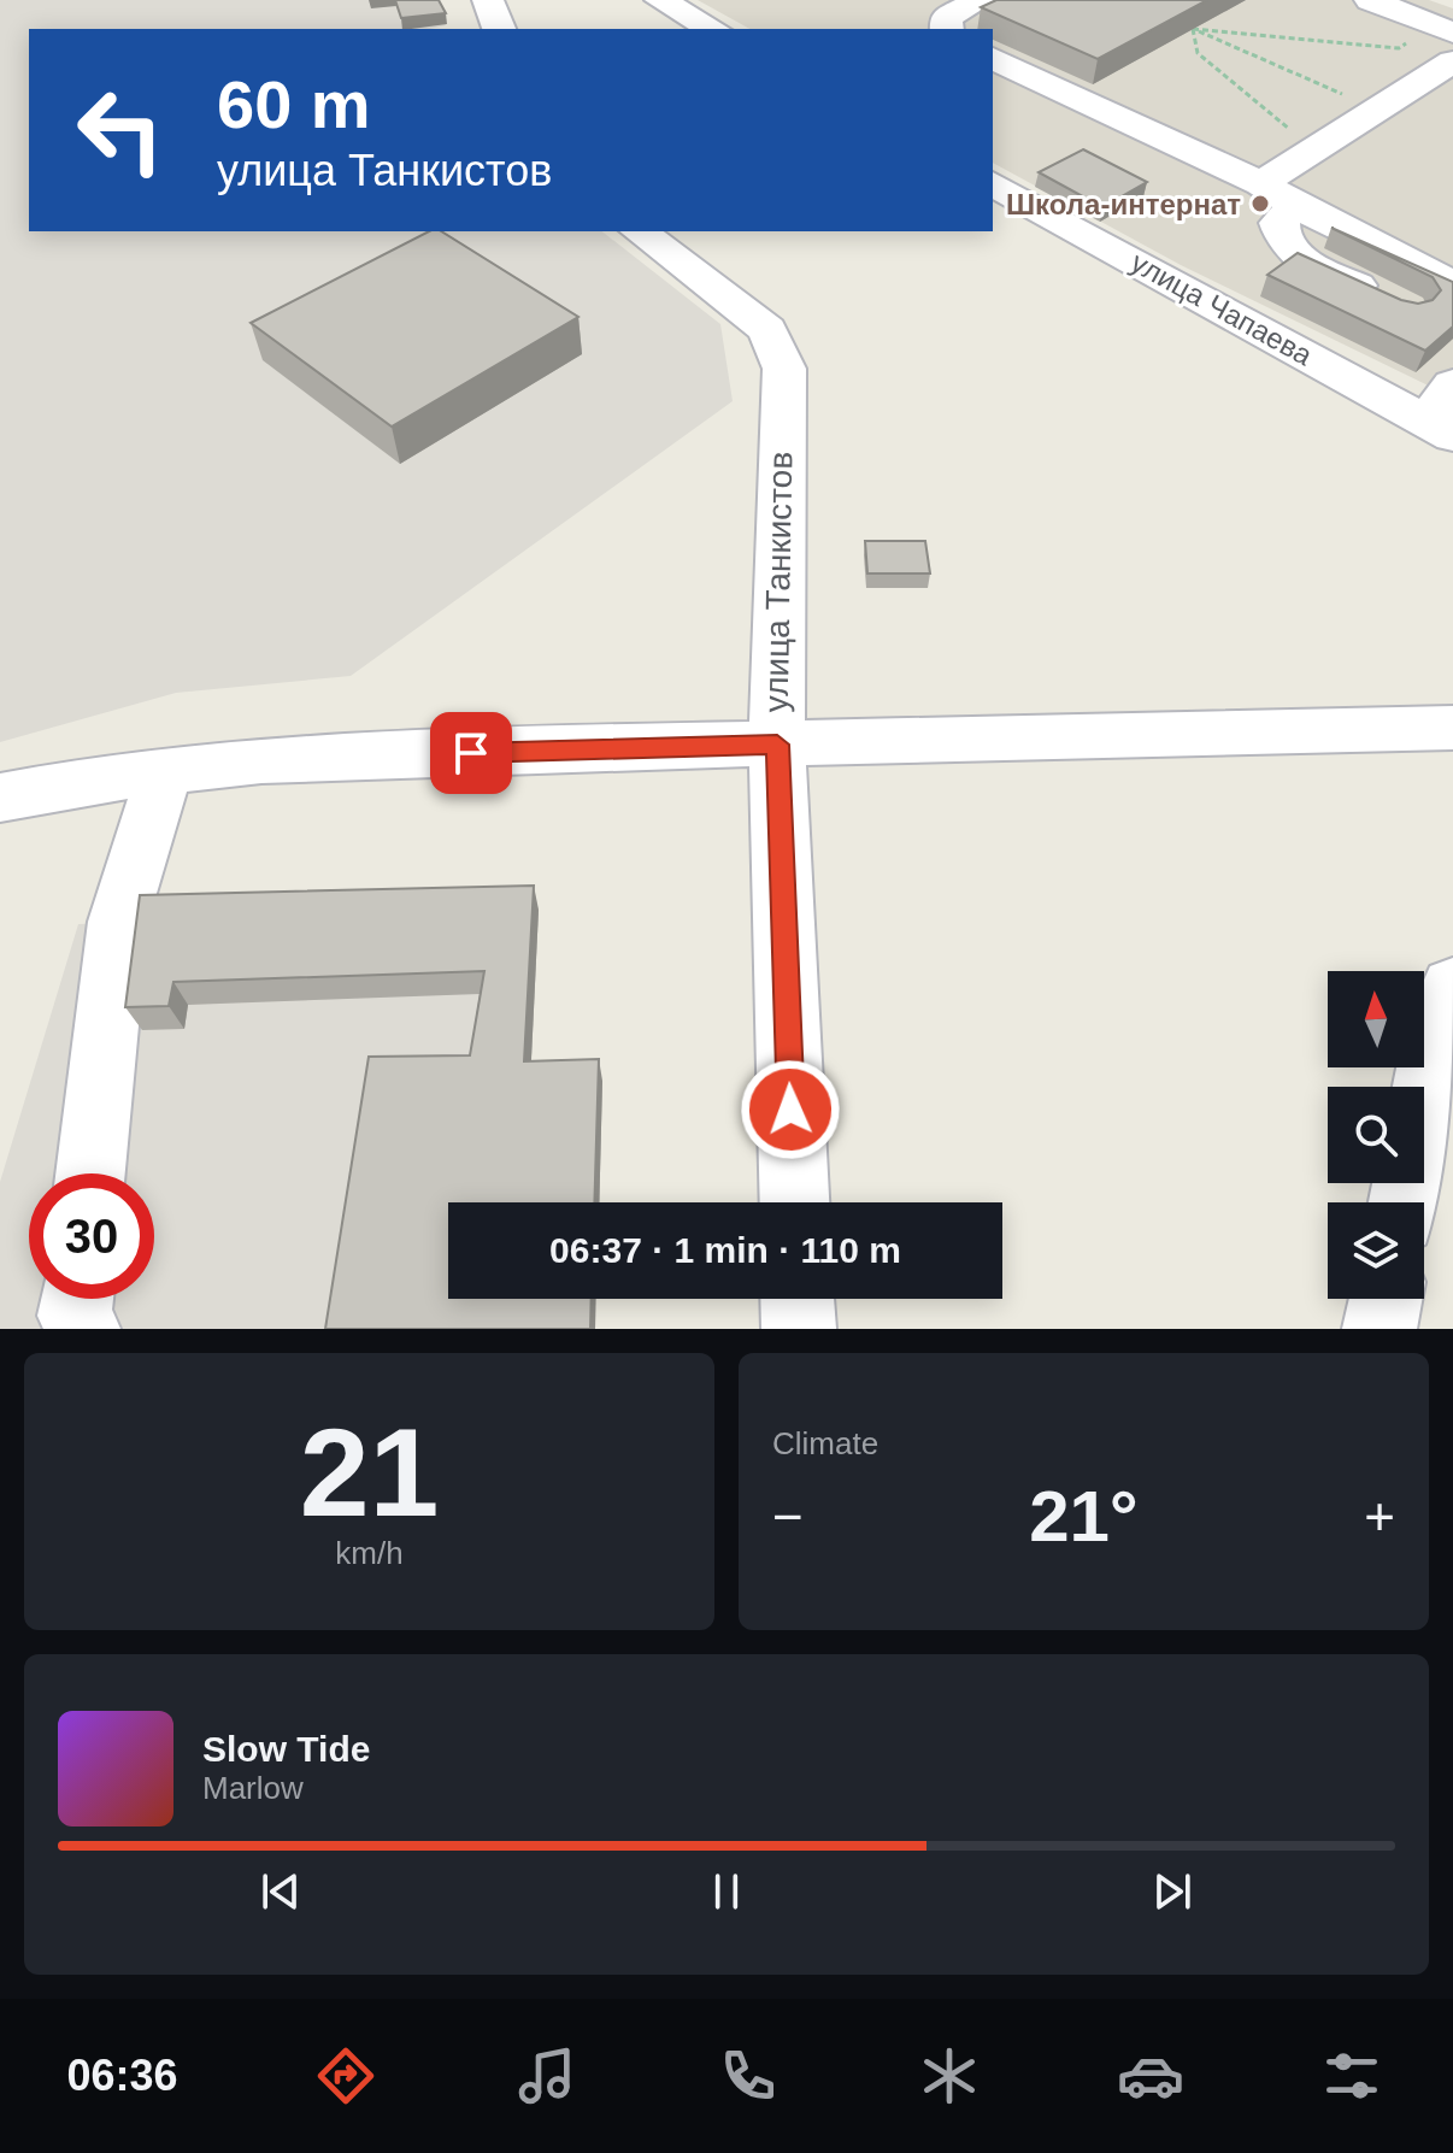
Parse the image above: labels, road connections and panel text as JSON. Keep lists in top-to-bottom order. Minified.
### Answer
{"streets":{"street":["улица Чапаева","улица Танкистов"]},"places":["Школа-интернат"],"north":"top","page":{"turn":["60 m","улица Танкистов"],"limit":"30","trip":"06:37 · 1 min · 110 m","tile":[["21","km/h"],"Climate"],"heat":["−","21°","+"],"song":["Slow Tide","Marlow"],"tabs":"06:36"}}
